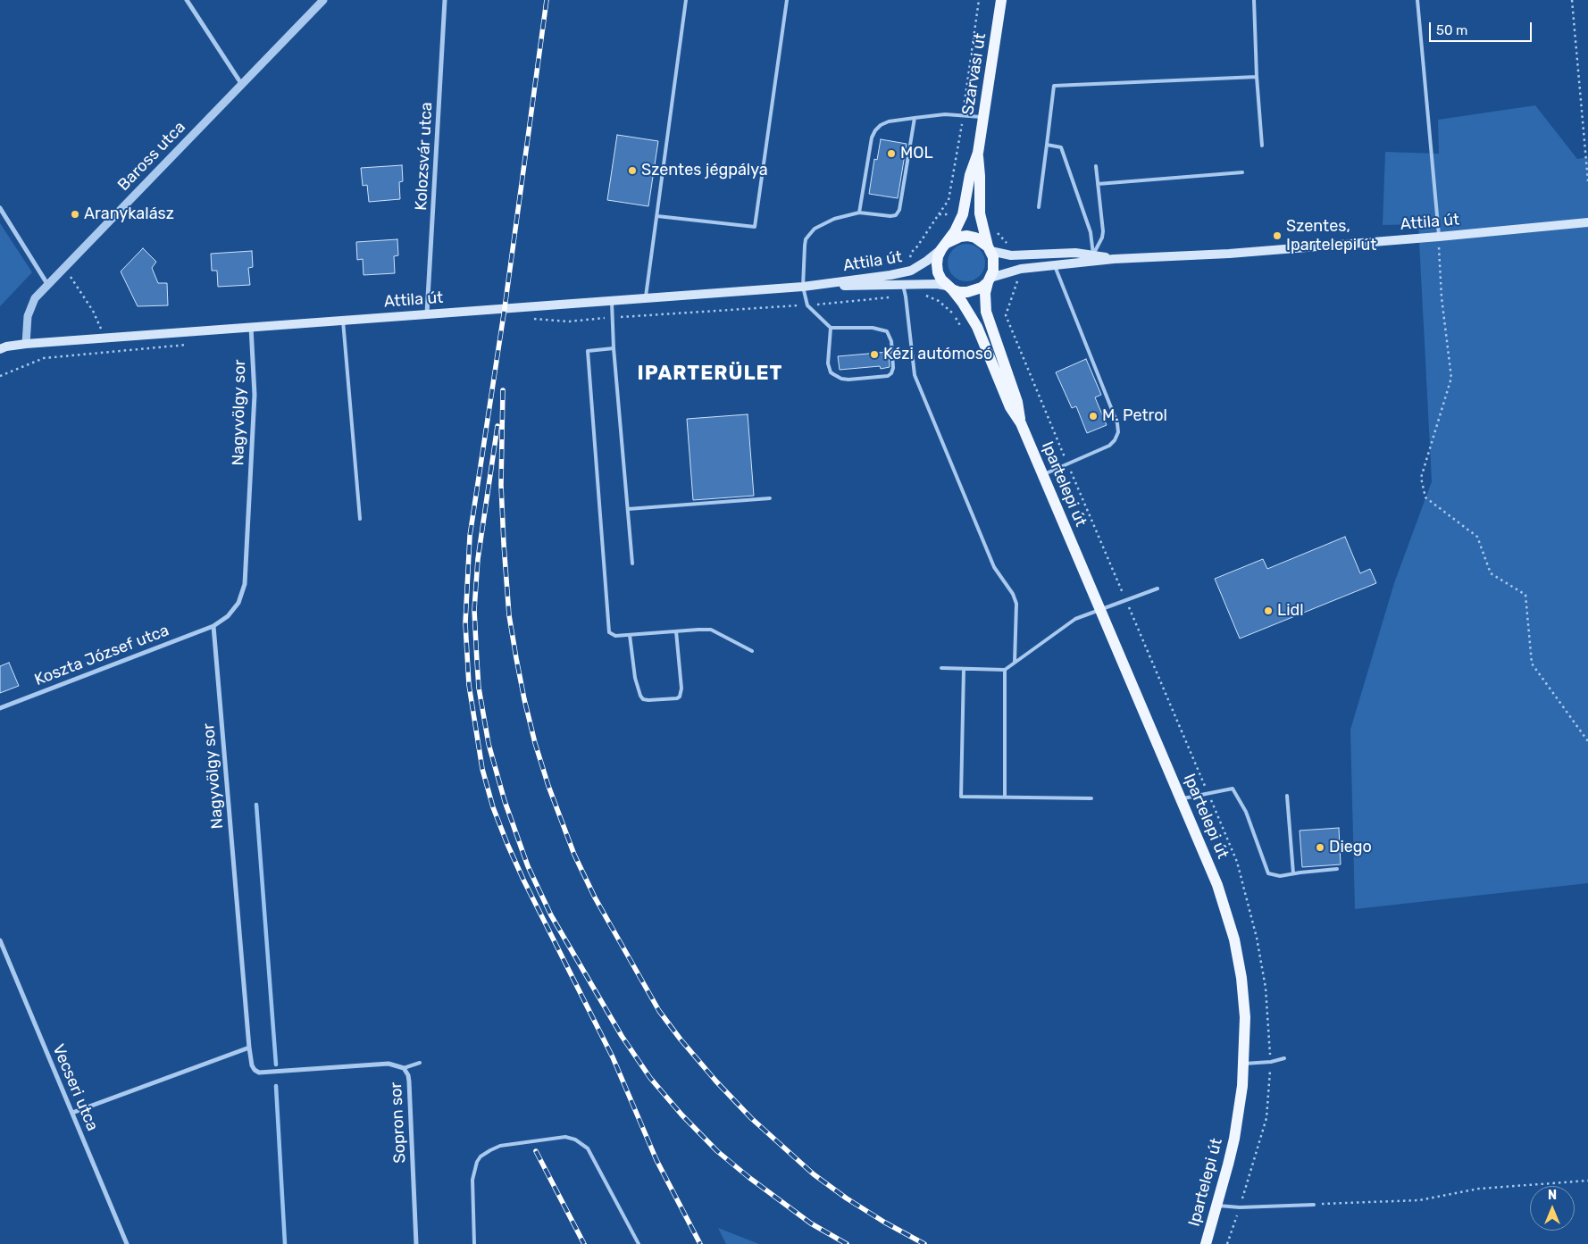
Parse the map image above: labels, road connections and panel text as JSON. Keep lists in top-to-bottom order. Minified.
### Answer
{"streets":{"main road":["Szarvasi út","Attila út","Ipartelepi út"],"street":["Baross utca","Kolozsvár utca","Nagyvölgy sor","Koszta József utca","Vecseri utca","Sopron sor"]},"crossings":[["Baross utca","Attila út"],["Kolozsvár utca","Attila út"],["Attila út","Nagyvölgy sor"],["Nagyvölgy sor","Koszta József utca"],["Nagyvölgy sor","Sopron sor"]],"districts":["IPARTERÜLET"],"places":["MOL","Szentes jégpálya","Aranykalász","Szentes, Ipartelepi út","Kézi autómosó","M. Petrol","Lidl","Diego"],"scale_bar":"50 m","north":"top"}
